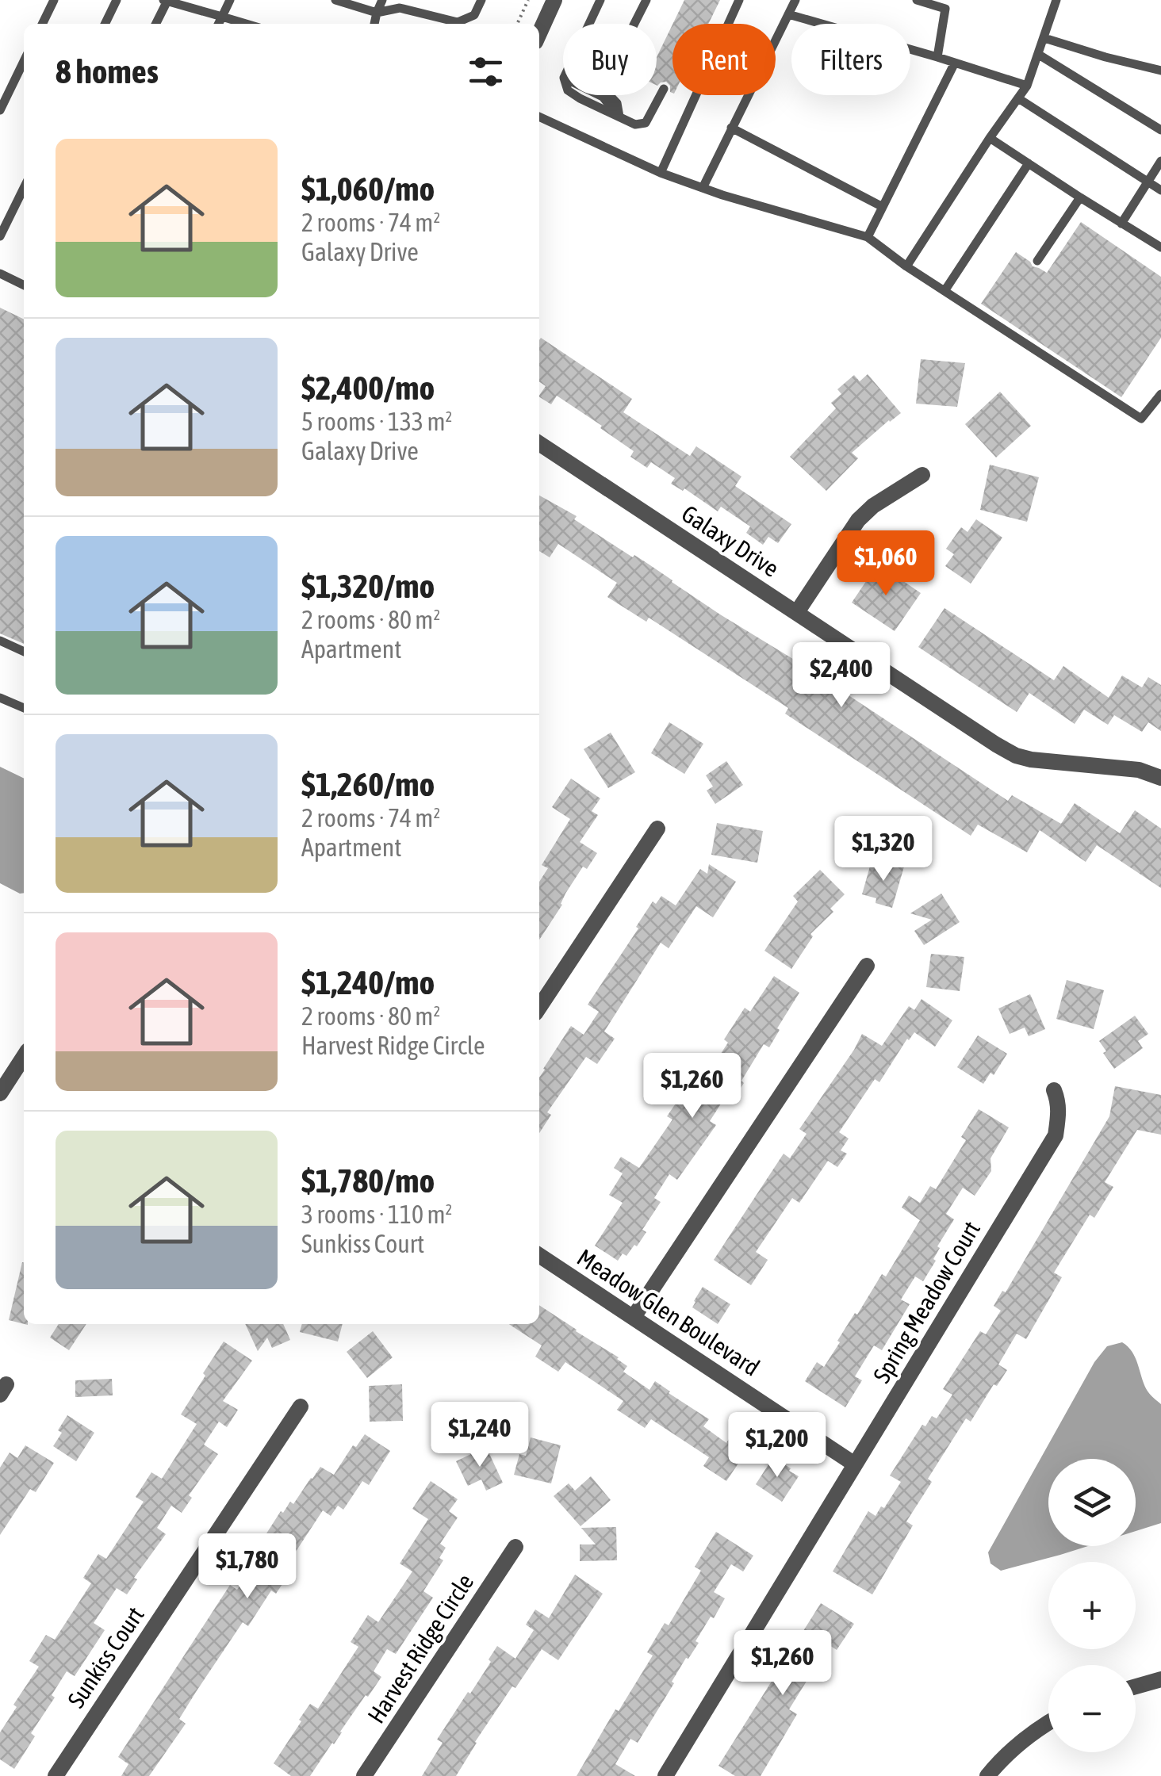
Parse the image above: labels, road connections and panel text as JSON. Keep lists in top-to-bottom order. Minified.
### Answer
{"streets":{"street":["Galaxy Drive","Spring Meadow Court","Meadow Glen Boulevard","Harvest Ridge Circle","Sunkiss Court"]},"crossings":[["Spring Meadow Court","Meadow Glen Boulevard"]],"page":{"chip":["Buy","Rent","Filters"],"heading":"8 homes","list":[{"name":"$1,060/mo","note":"2 rooms · 74 m² · Galaxy Drive"},{"name":"$2,400/mo","note":"5 rooms · 133 m² · Galaxy Drive"},{"name":"$1,320/mo","note":"2 rooms · 80 m² · Apartment"},{"name":"$1,260/mo","note":"2 rooms · 74 m² · Apartment"},{"name":"$1,240/mo","note":"2 rooms · 80 m² · Harvest Ridge Circle"},{"name":"$1,780/mo","note":"3 rooms · 110 m² · Sunkiss Court"}],"price":["$1,060","$2,400","$1,320","$1,260","$1,240","$1,200","$1,780","$1,260"],"map_buttons":["+","−"]}}
